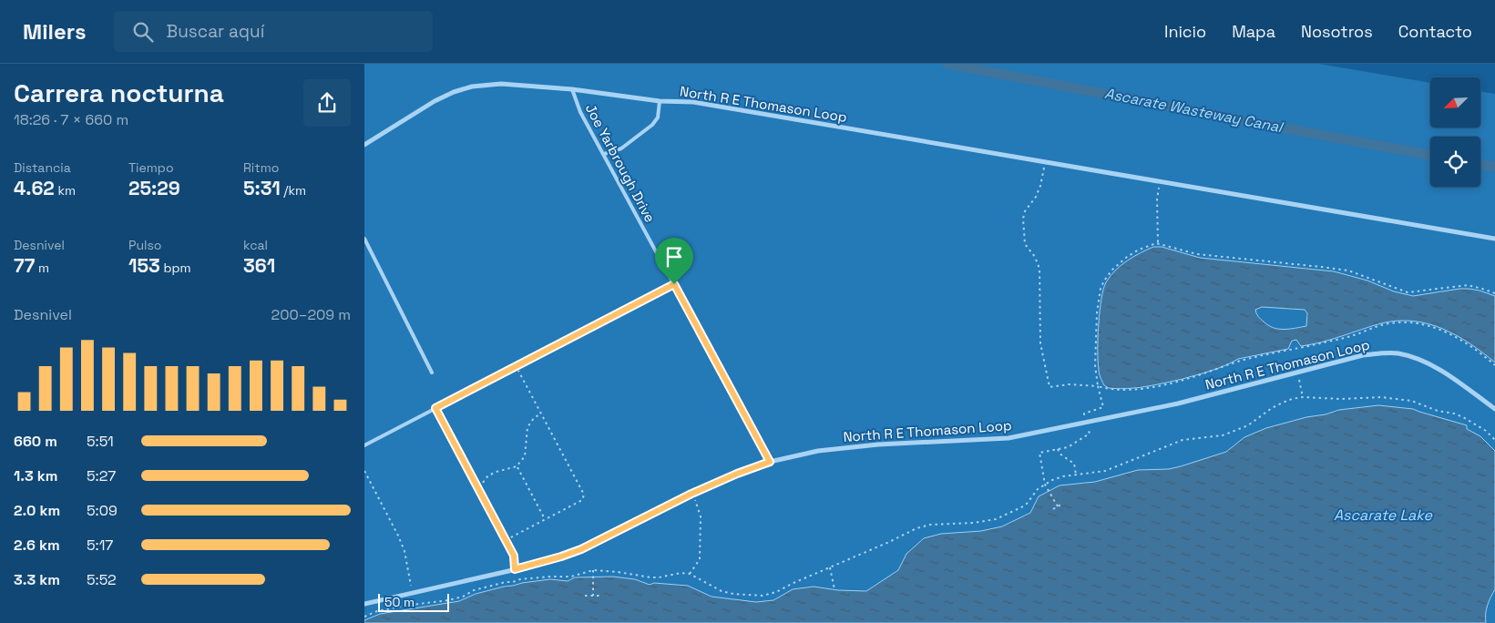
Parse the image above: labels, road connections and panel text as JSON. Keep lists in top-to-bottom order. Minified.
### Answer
{"streets":{"street":["North R E Thomason Loop"],"lane":["Joe Yarbrough Drive"]},"crossings":[["North R E Thomason Loop","Joe Yarbrough Drive"]],"water":["Ascarate Wasteway Canal","Ascarate Lake"],"scale_bar":"50 m","north":"bottom left","page":{"header":"Milers","search":"Buscar aquí","nav":["Inicio","Mapa","Nosotros","Contacto"],"heading":["Carrera nocturna","18:26 · 7 × 660 m"],"stats":[["Distancia","4.62 km"],["Tiempo","25:29"],["Ritmo","5:31 /km"],["Desnivel","77 m"],["Pulso","153 bpm"],["kcal","361"]],"chart":["Desnivel","200–209 m"],"list":[{"name":"660 m","note":"5:51"},{"name":"1.3 km","note":"5:27"},{"name":"2.0 km","note":"5:09"},{"name":"2.6 km","note":"5:17"},{"name":"3.3 km","note":"5:52"}],"scale":"50 m"}}
